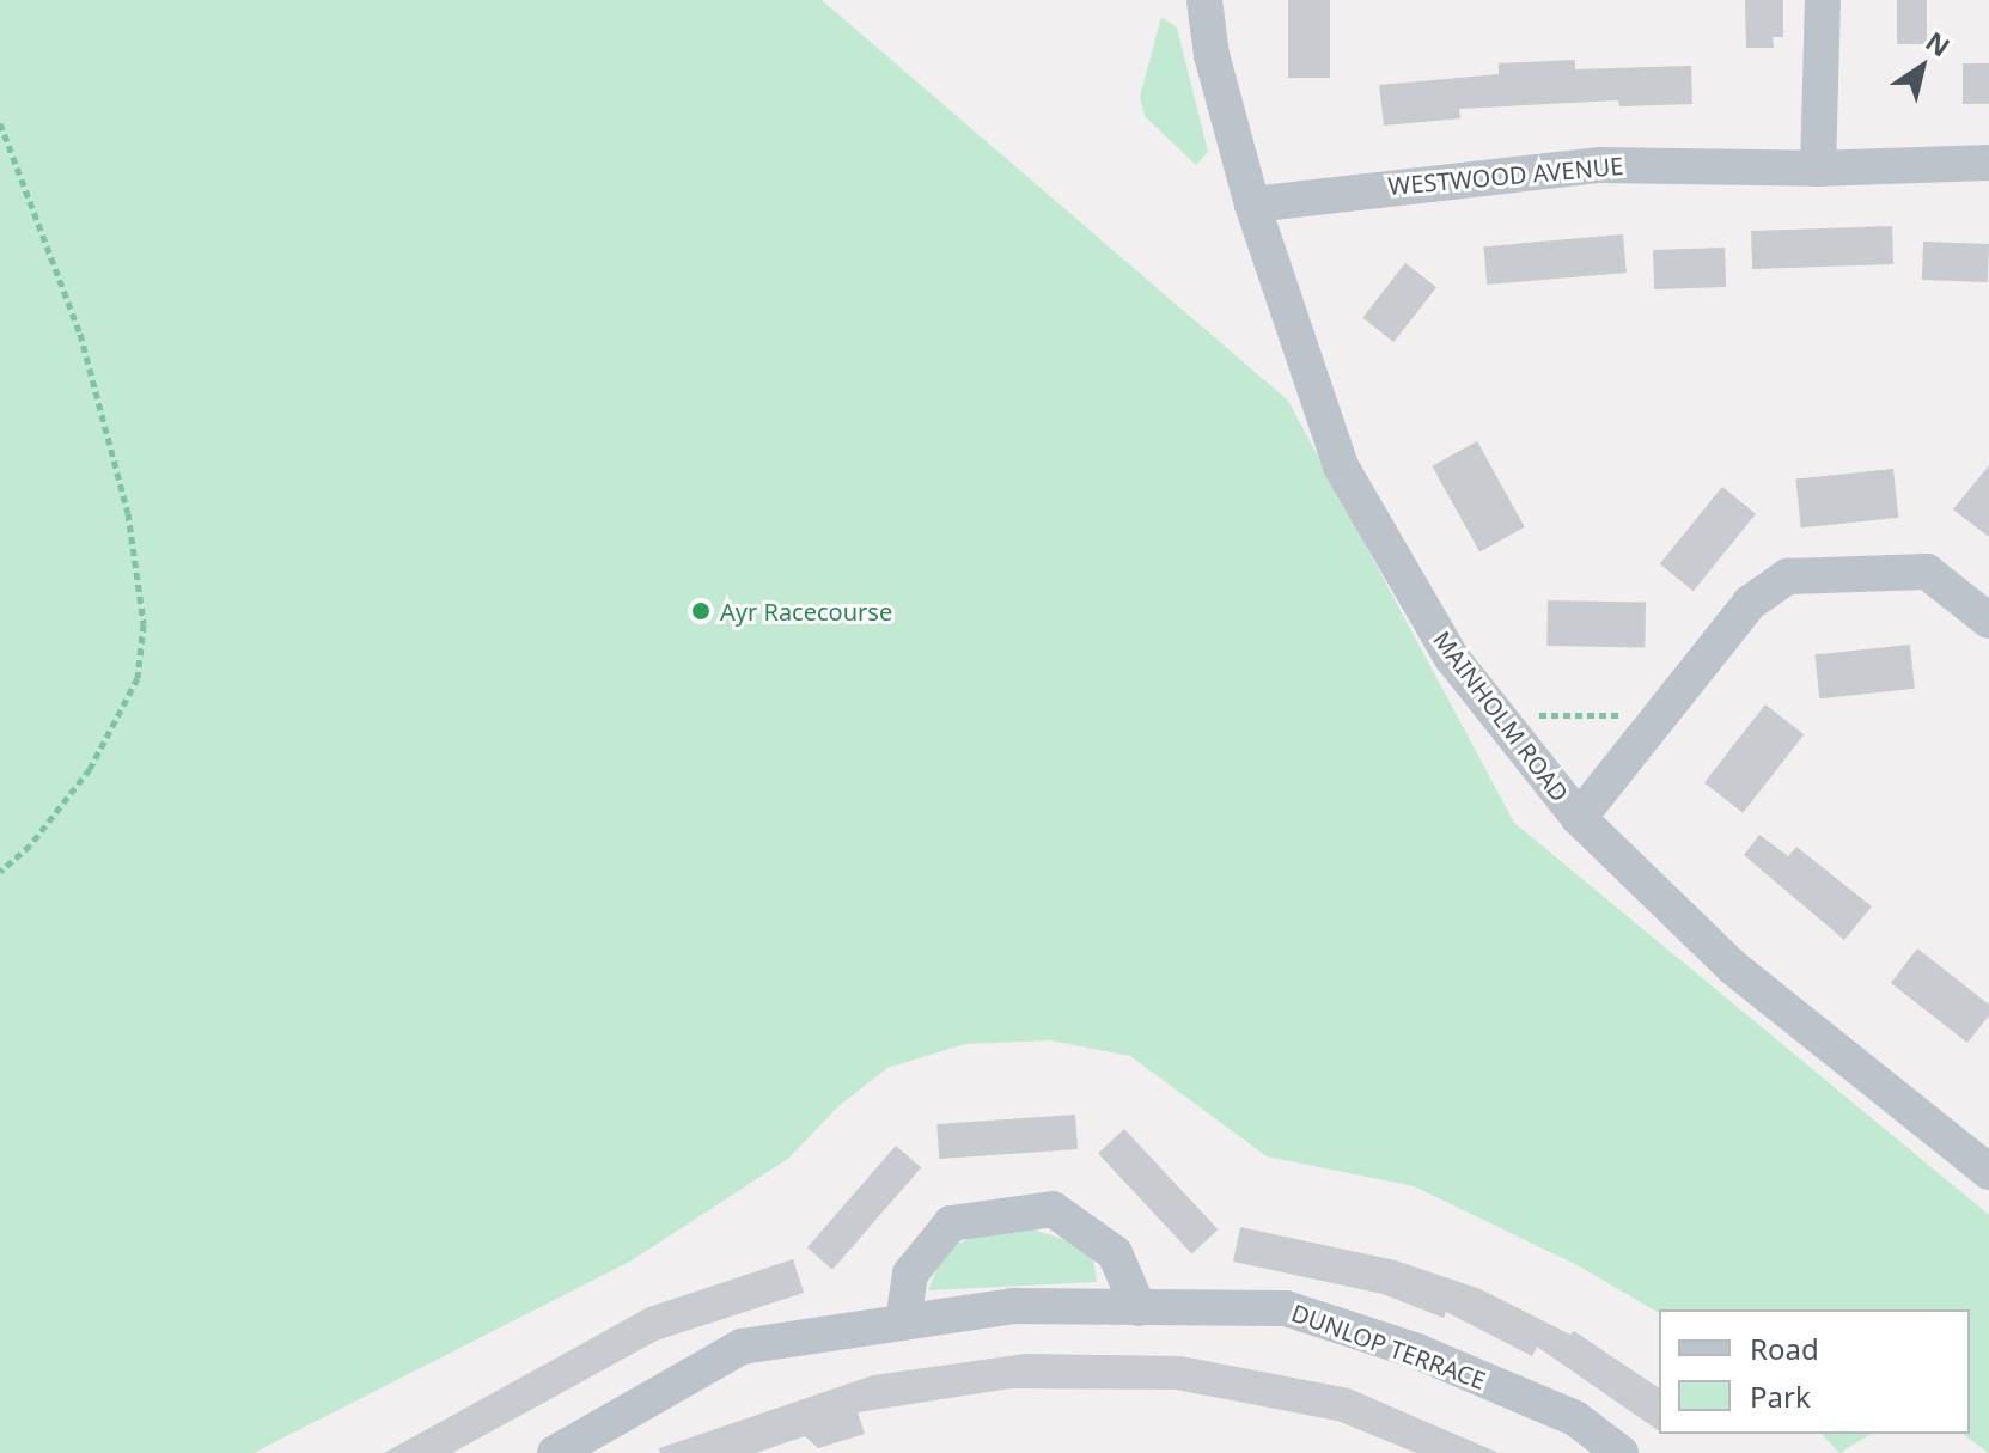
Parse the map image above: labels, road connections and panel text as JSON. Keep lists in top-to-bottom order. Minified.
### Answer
{"streets":{"street":["WESTWOOD AVENUE","MAINHOLM ROAD","DUNLOP TERRACE"]},"crossings":[["WESTWOOD AVENUE","MAINHOLM ROAD"]],"places":["Ayr Racecourse"],"legend":["Road","Park"],"north":"top right"}
